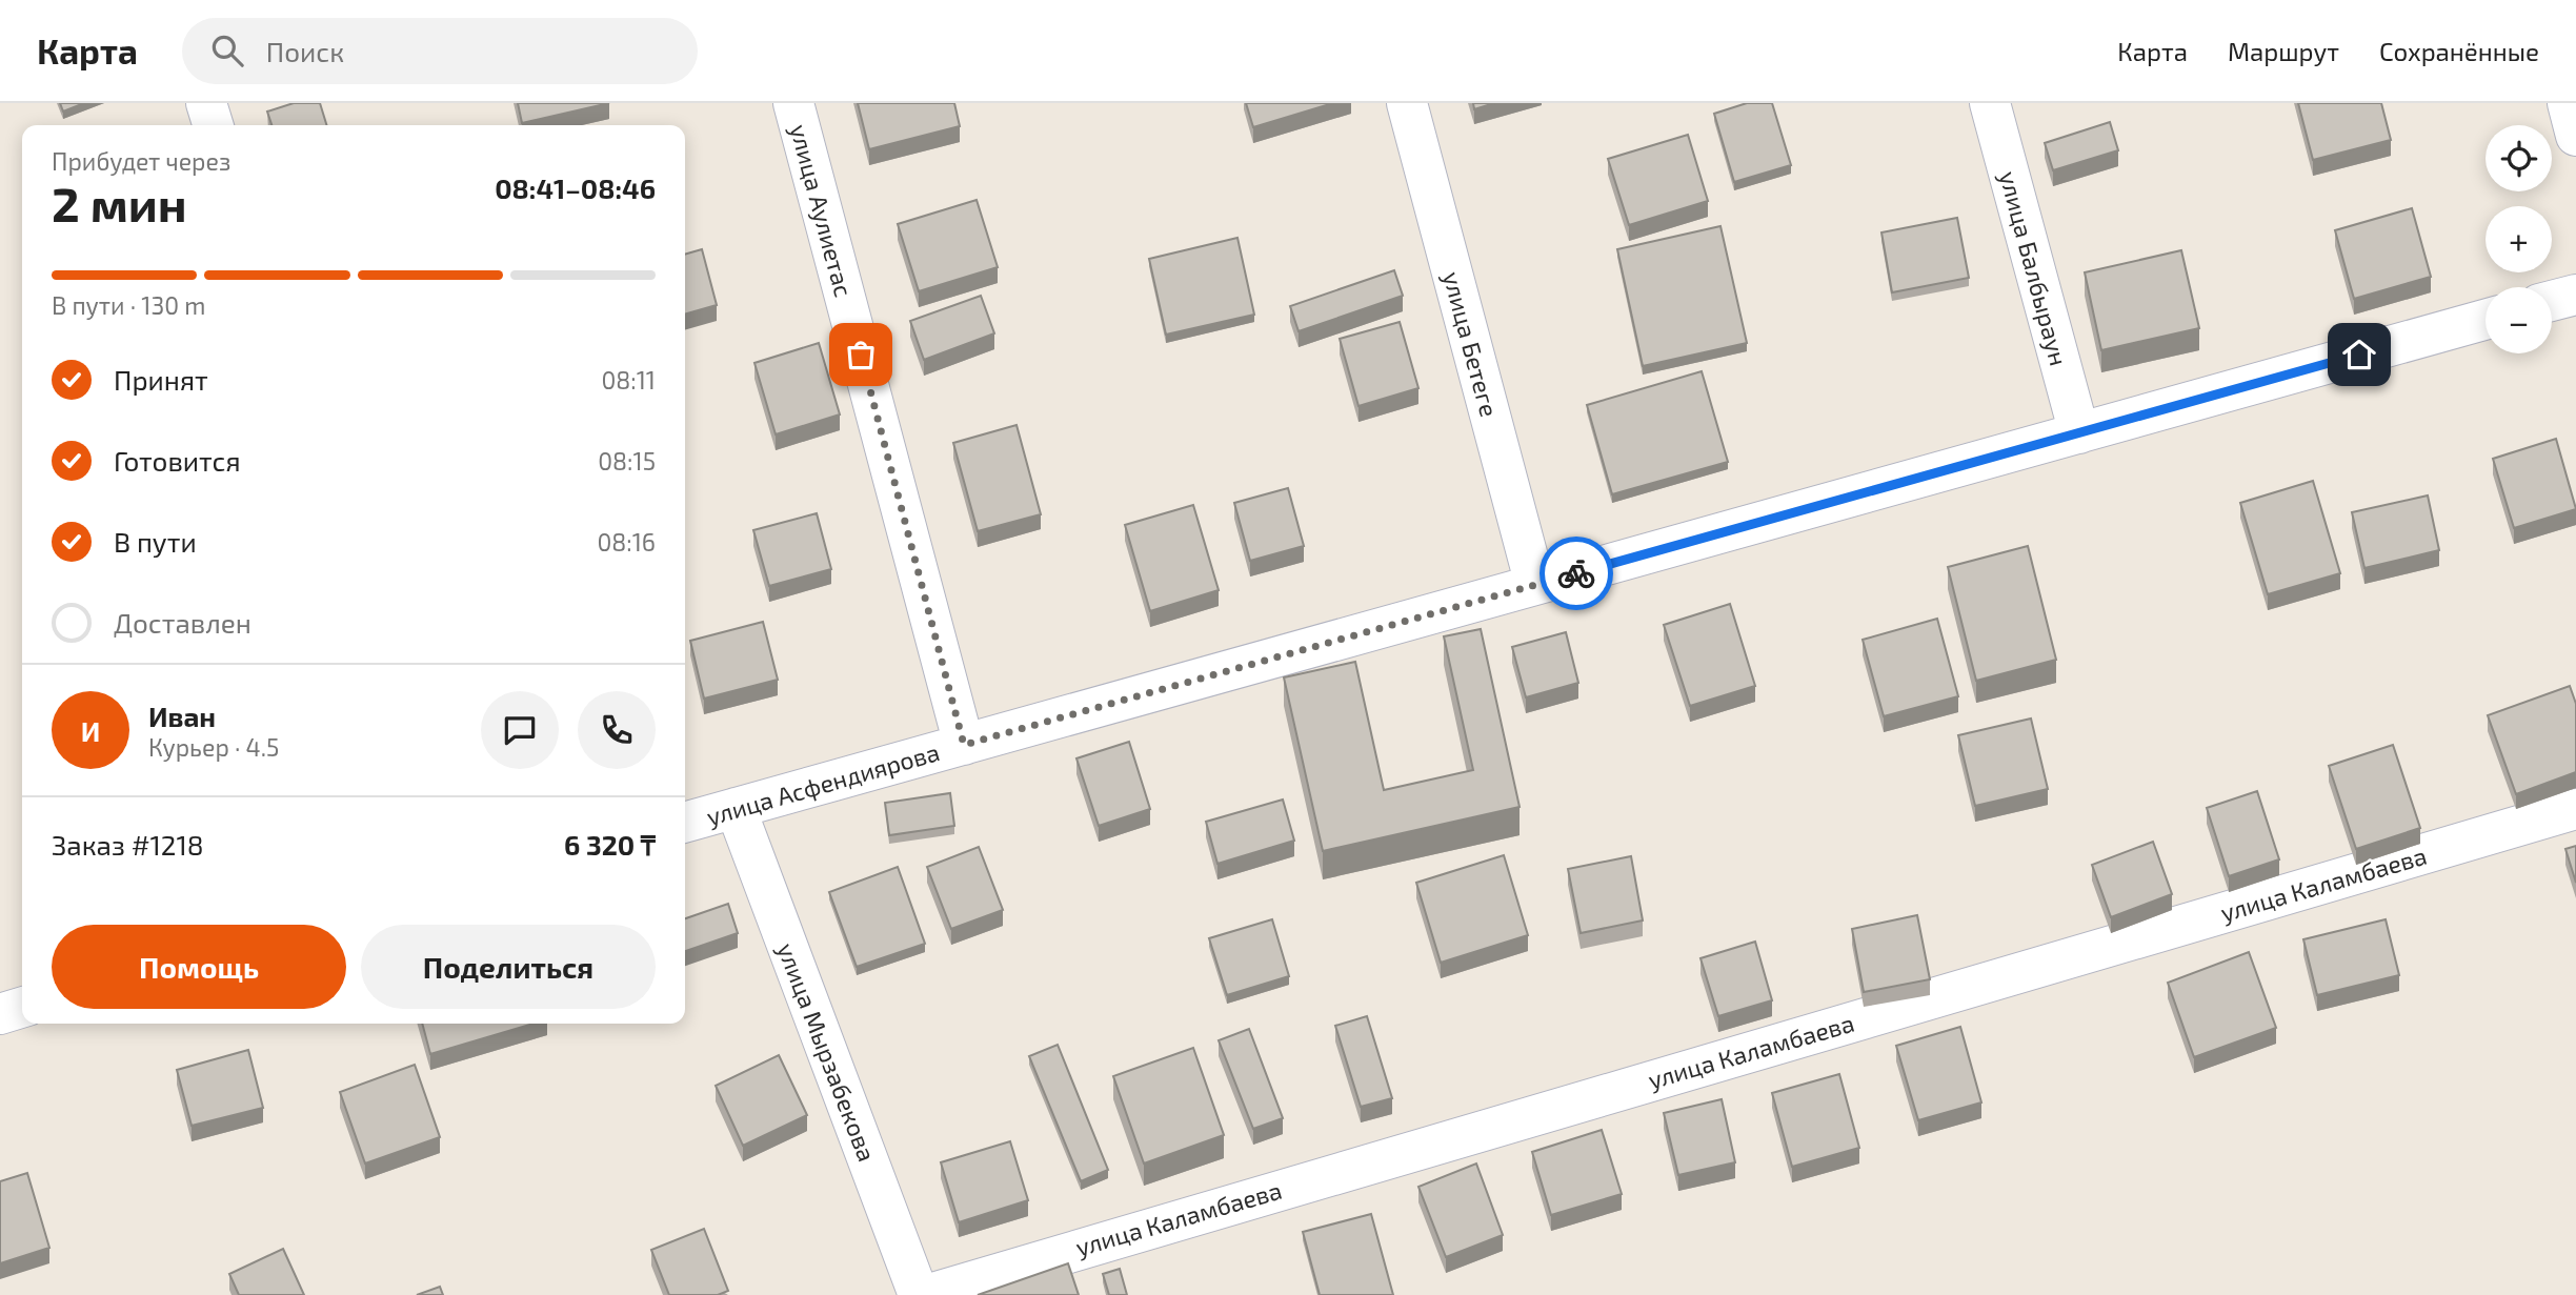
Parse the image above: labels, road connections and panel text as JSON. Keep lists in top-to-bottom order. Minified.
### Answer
{"streets":{"street":["улица Аулиетас","улица Балбыраун","улица Бетеге","улица Асфендиярова","улица Каламбаева","улица Мырзабекова"]},"crossings":[["улица Аулиетас","улица Асфендиярова"],["улица Балбыраун","улица Асфендиярова"],["улица Бетеге","улица Асфендиярова"],["улица Асфендиярова","улица Мырзабекова"]],"page":{"header":"Карта","search":"Поиск","nav":["Карта","Маршрут","Сохранённые"],"map_buttons":["+","−"],"heading":["2 мин","Прибудет через","08:41–08:46"],"panel":["Иван","Курьер · 4.5","Заказ #1218","6 320 ₸"],"bar":"В пути · 130 m","list":[["Принят","08:11"],["Готовится","08:15"],["В пути","08:16"],"Доставлен"],"round":"И","buttons":["Помощь","Поделиться"]}}
